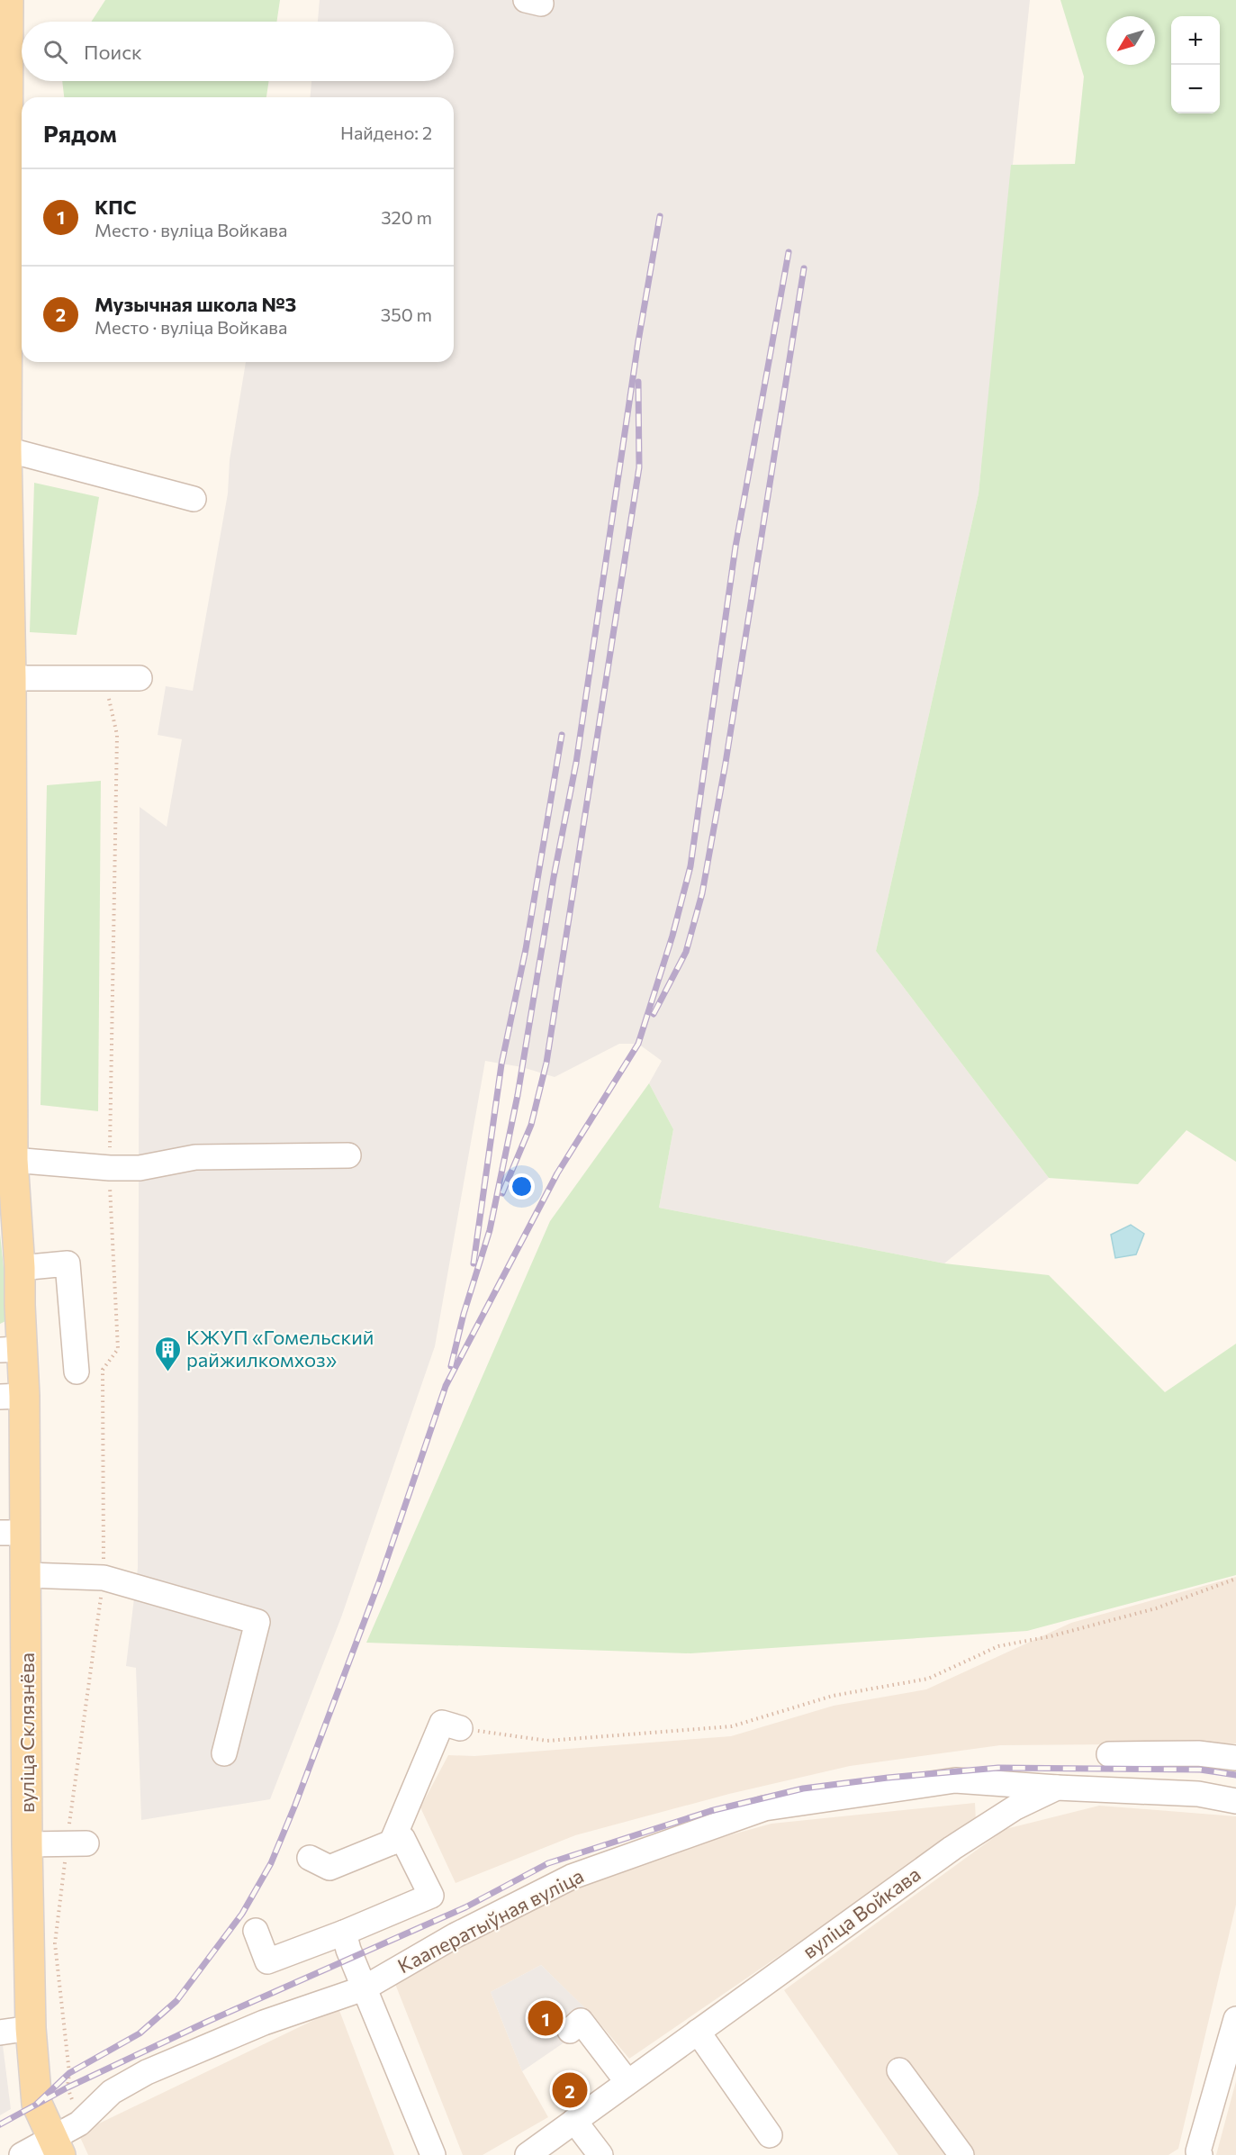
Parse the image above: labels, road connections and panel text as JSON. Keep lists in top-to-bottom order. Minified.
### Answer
{"streets":{"main road":["вуліца Склязнёва"],"street":["вуліца Войкава","Кааператыўная вуліца"]},"crossings":[["вуліца Склязнёва","Кааператыўная вуліца"],["вуліца Войкава","Кааператыўная вуліца"]],"places":{"building":["КЖУП «Гомельский райжилкомхоз»"]},"north":"bottom left","page":{"map_buttons":["+","−"],"search":"Поиск","heading":["Рядом","Найдено: 2"],"list":[{"mark":"1","name":"КПС","note":"Место · вуліца Войкава","value":"320 m"},{"mark":"2","name":"Музычная школа №3","note":"Место · вуліца Войкава","value":"350 m"}],"pins":["1","2"]}}
